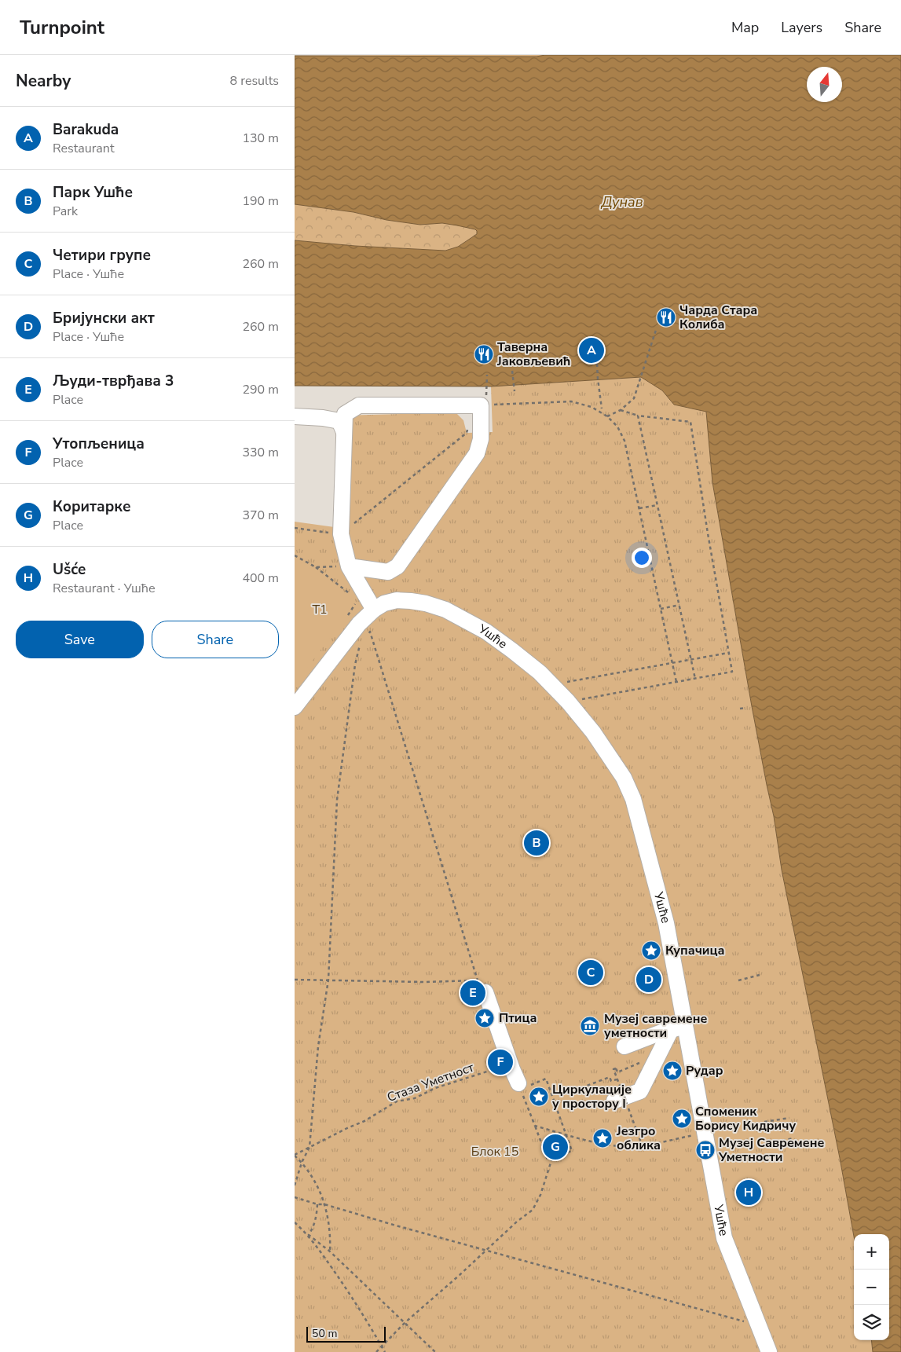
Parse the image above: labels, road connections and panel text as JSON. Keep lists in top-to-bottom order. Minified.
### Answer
{"streets":{"street":["Ушће"],"path":["Стаза Уметност"]},"water":["Дунав"],"parks":["Т1","Блок 15"],"places":{"restaurant":["Чарда Стара Колиба","Таверна Јаковљевић"],"place":["Купачица","Птица","Рудар","Циркулације у простору I","Споменик Борису Кидричу","Језгро облика"],"museum":["Музеј савремене уметности"],"bus stop":["Музеј Савремене Уметности"]},"scale_bar":"50 m","north":"top","page":{"header":"Turnpoint","nav":["Map","Layers","Share"],"heading":["Nearby","8 results"],"list":[{"mark":"A","name":"Barakuda","note":"Restaurant","value":"130 m"},{"mark":"B","name":"Парк Ушће","note":"Park","value":"190 m"},{"mark":"C","name":"Четири групе","note":"Place · Ушће","value":"260 m"},{"mark":"D","name":"Бријунски акт","note":"Place · Ушће","value":"260 m"},{"mark":"E","name":"Људи-тврђава 3","note":"Place","value":"290 m"},{"mark":"F","name":"Утопљеница","note":"Place","value":"330 m"},{"mark":"G","name":"Коритарке","note":"Place","value":"370 m"},{"mark":"H","name":"Ušće","note":"Restaurant · Ушће","value":"400 m"}],"pins":["A","B","C","D","E","F","G","H"],"buttons":["Save","Share"],"map_buttons":["+","−"],"scale":"50 m"}}
